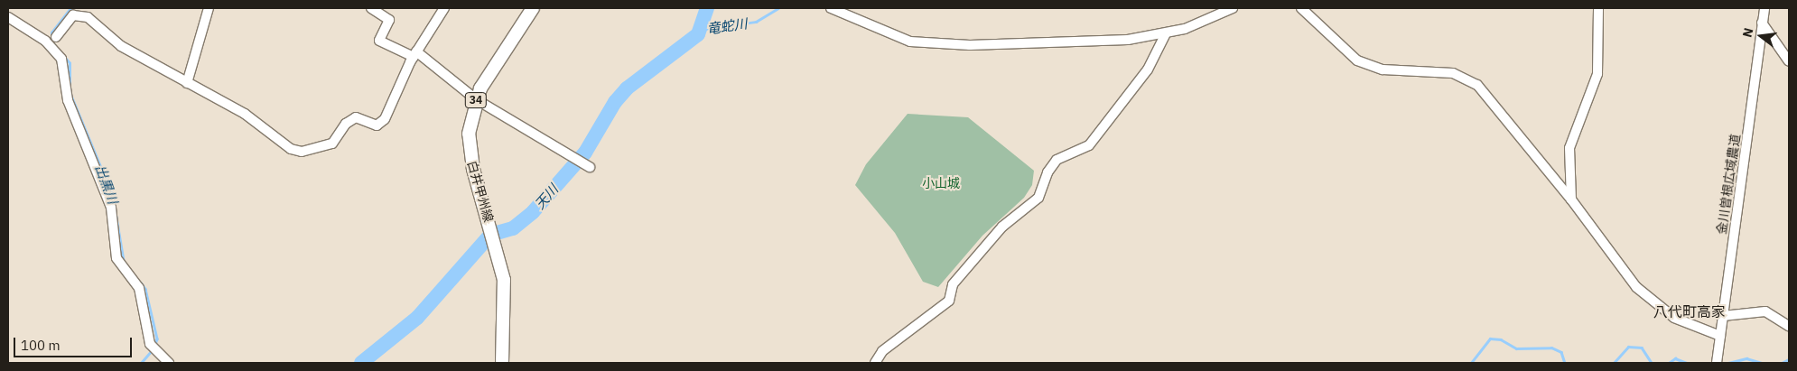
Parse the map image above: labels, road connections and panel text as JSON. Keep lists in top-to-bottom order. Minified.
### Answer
{"streets":{"main road":["34","白井甲州線"],"street":["金川曽根広域農道"]},"districts":["八代町高家"],"water":["竜蛇川","出黒川","天川"],"parks":["小山城"],"scale_bar":"100 m","north":"left"}
